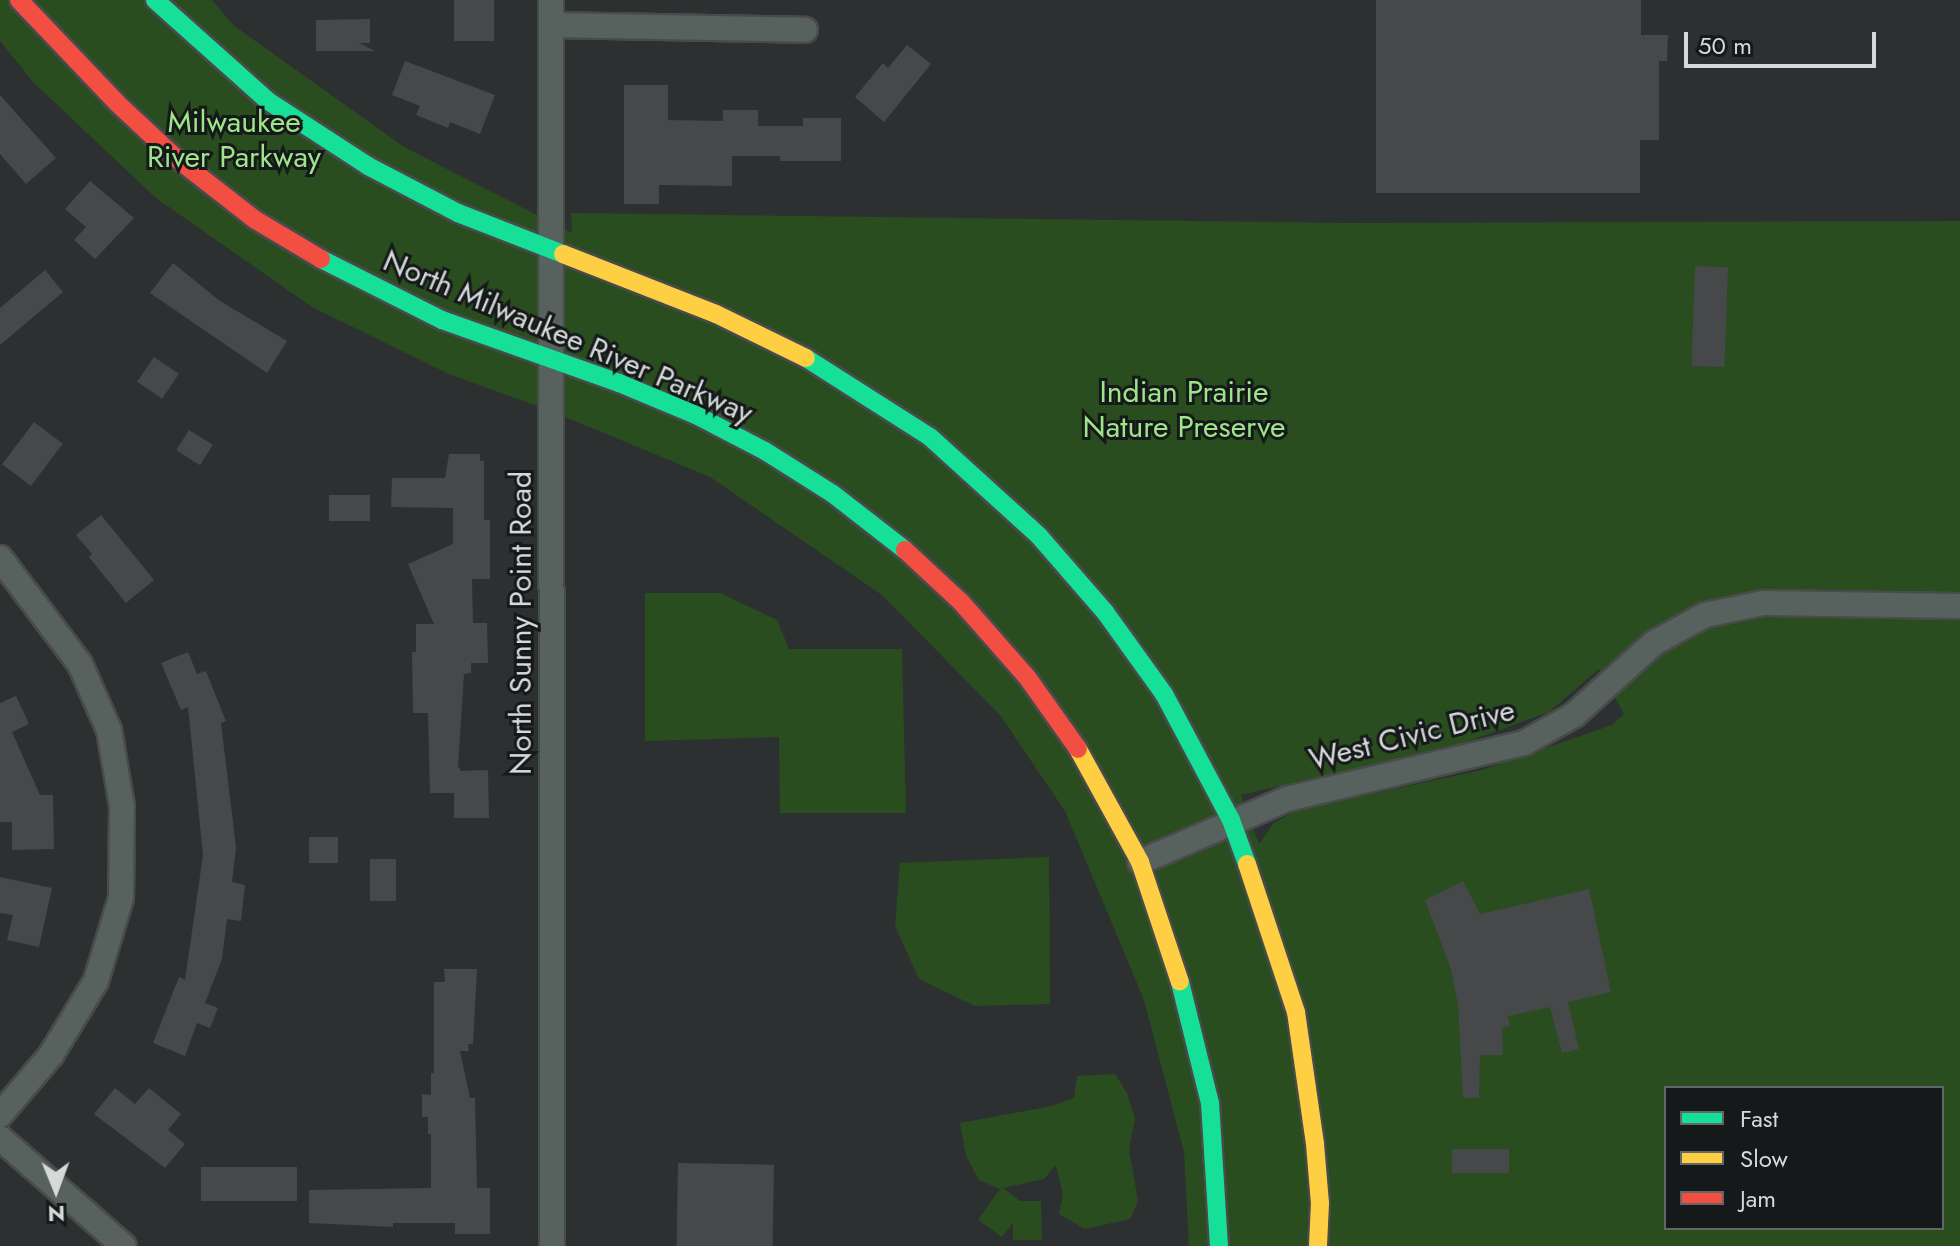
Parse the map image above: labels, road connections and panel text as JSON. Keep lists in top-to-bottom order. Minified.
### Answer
{"streets":{"street":["North Milwaukee River Parkway","North Sunny Point Road","West Civic Drive"]},"crossings":[["North Milwaukee River Parkway","North Sunny Point Road"],["North Milwaukee River Parkway","West Civic Drive"]],"parks":["Milwaukee River Parkway","Indian Prairie Nature Preserve"],"legend":["Fast","Slow","Jam"],"scale_bar":"50 m","north":"bottom"}
